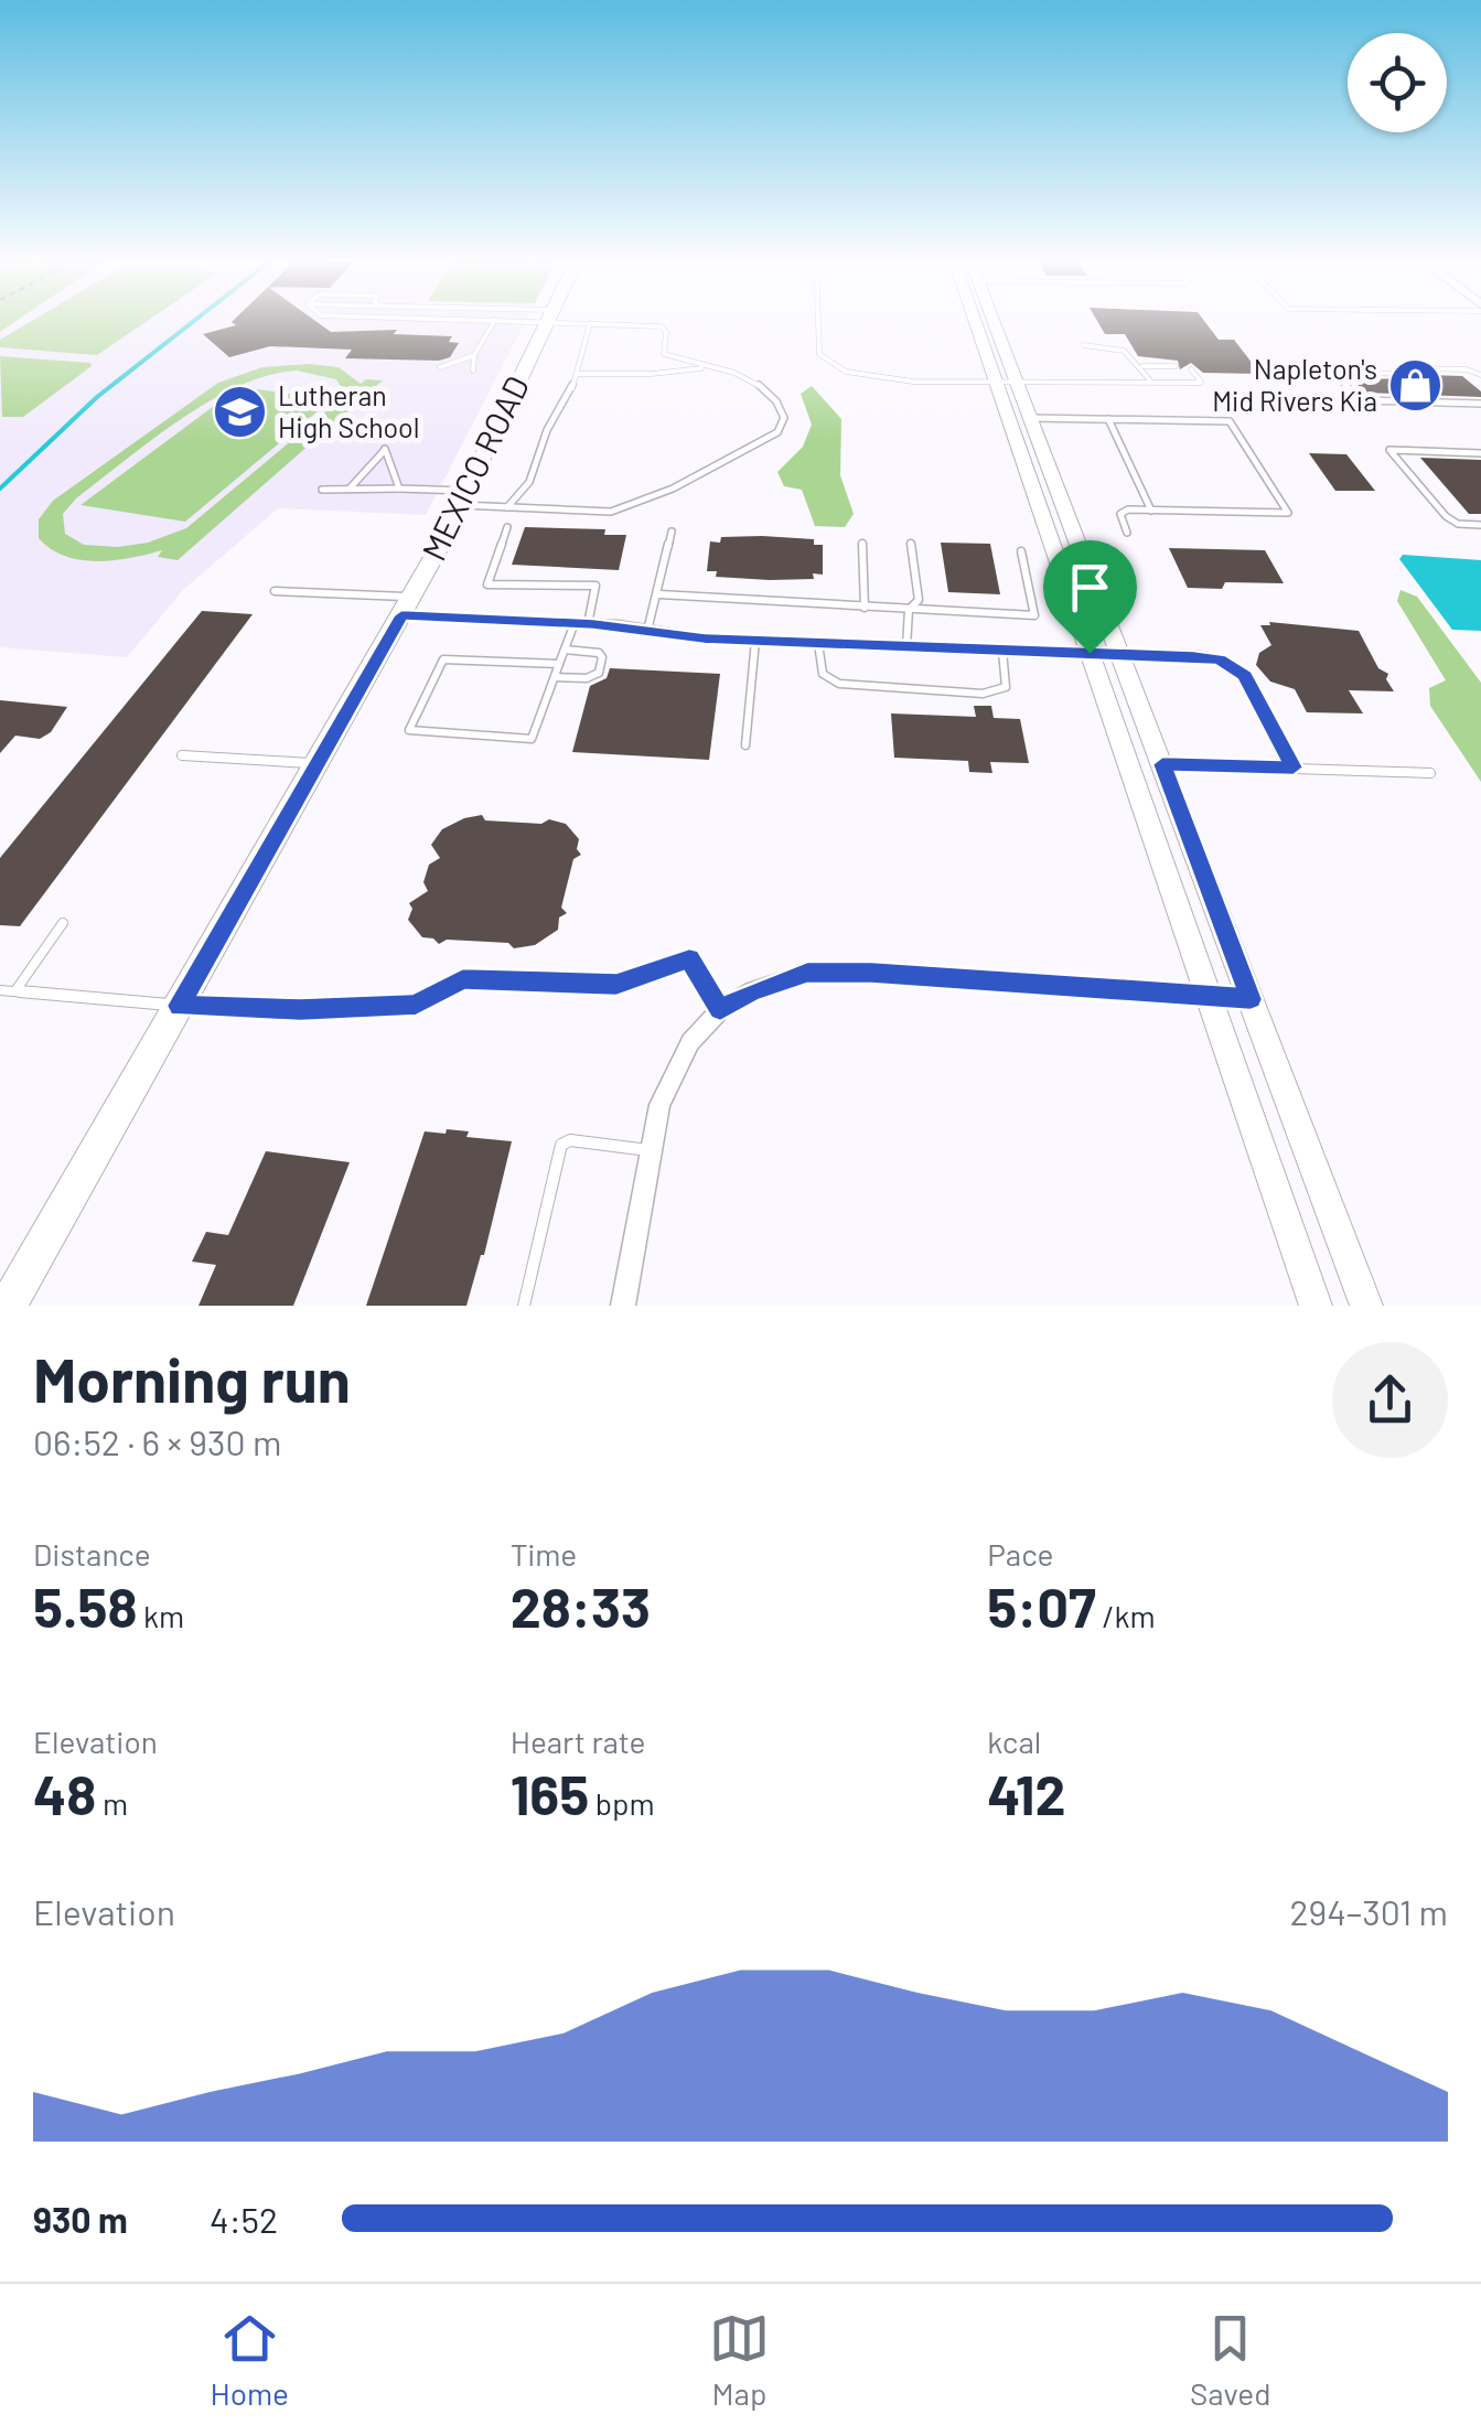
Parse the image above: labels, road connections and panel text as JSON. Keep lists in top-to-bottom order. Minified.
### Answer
{"streets":{"main road":["MEXICO ROAD"]},"places":{"shop":["Napleton's Mid Rivers Kia"],"school or university":["Lutheran High School"]},"page":{"heading":["Morning run","06:52 · 6 × 930 m"],"stats":[["Distance","5.58 km"],["Time","28:33"],["Pace","5:07 /km"],["Elevation","48 m"],["Heart rate","165 bpm"],["kcal","412"]],"chart":["Elevation","294–301 m"],"list":[{"name":"930 m","note":"4:52"}],"tabs":["Home","Map","Saved"]}}
